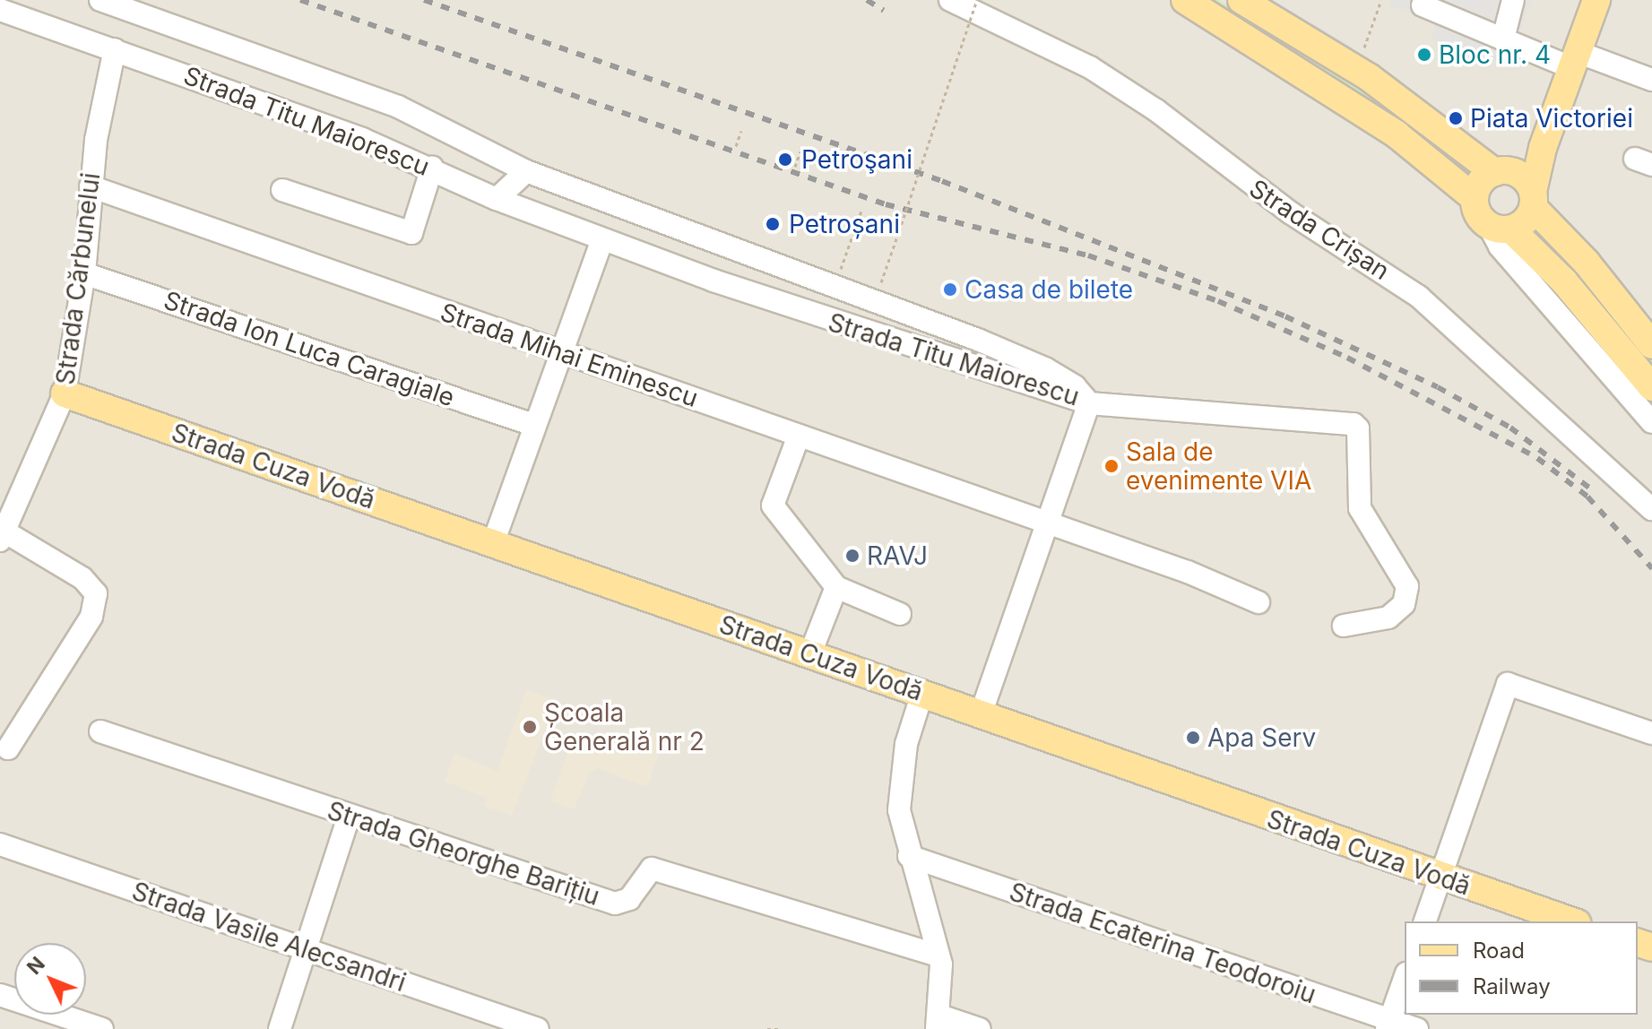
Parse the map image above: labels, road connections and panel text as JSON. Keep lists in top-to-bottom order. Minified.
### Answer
{"streets":{"main road":["Strada Cuza Vodă"],"street":["Strada Titu Maiorescu","Strada Crișan","Strada Cărbunelui","Strada Ion Luca Caragiale","Strada Mihai Eminescu","Strada Gheorghe Barițiu","Strada Vasile Alecsandri","Strada Ecaterina Teodoroiu"]},"crossings":[["Strada Titu Maiorescu","Strada Cărbunelui"],["Strada Cărbunelui","Strada Ion Luca Caragiale"],["Strada Cărbunelui","Strada Mihai Eminescu"],["Strada Cărbunelui","Strada Cuza Vodă"]],"places":["Bloc nr. 4","Piata Victoriei","Petroşani","Petroșani","Casa de bilete","Sala de evenimente VIA","RAVJ","Școala Generală nr 2","Apa Serv"],"legend":["Road","Railway"],"north":"top left"}
